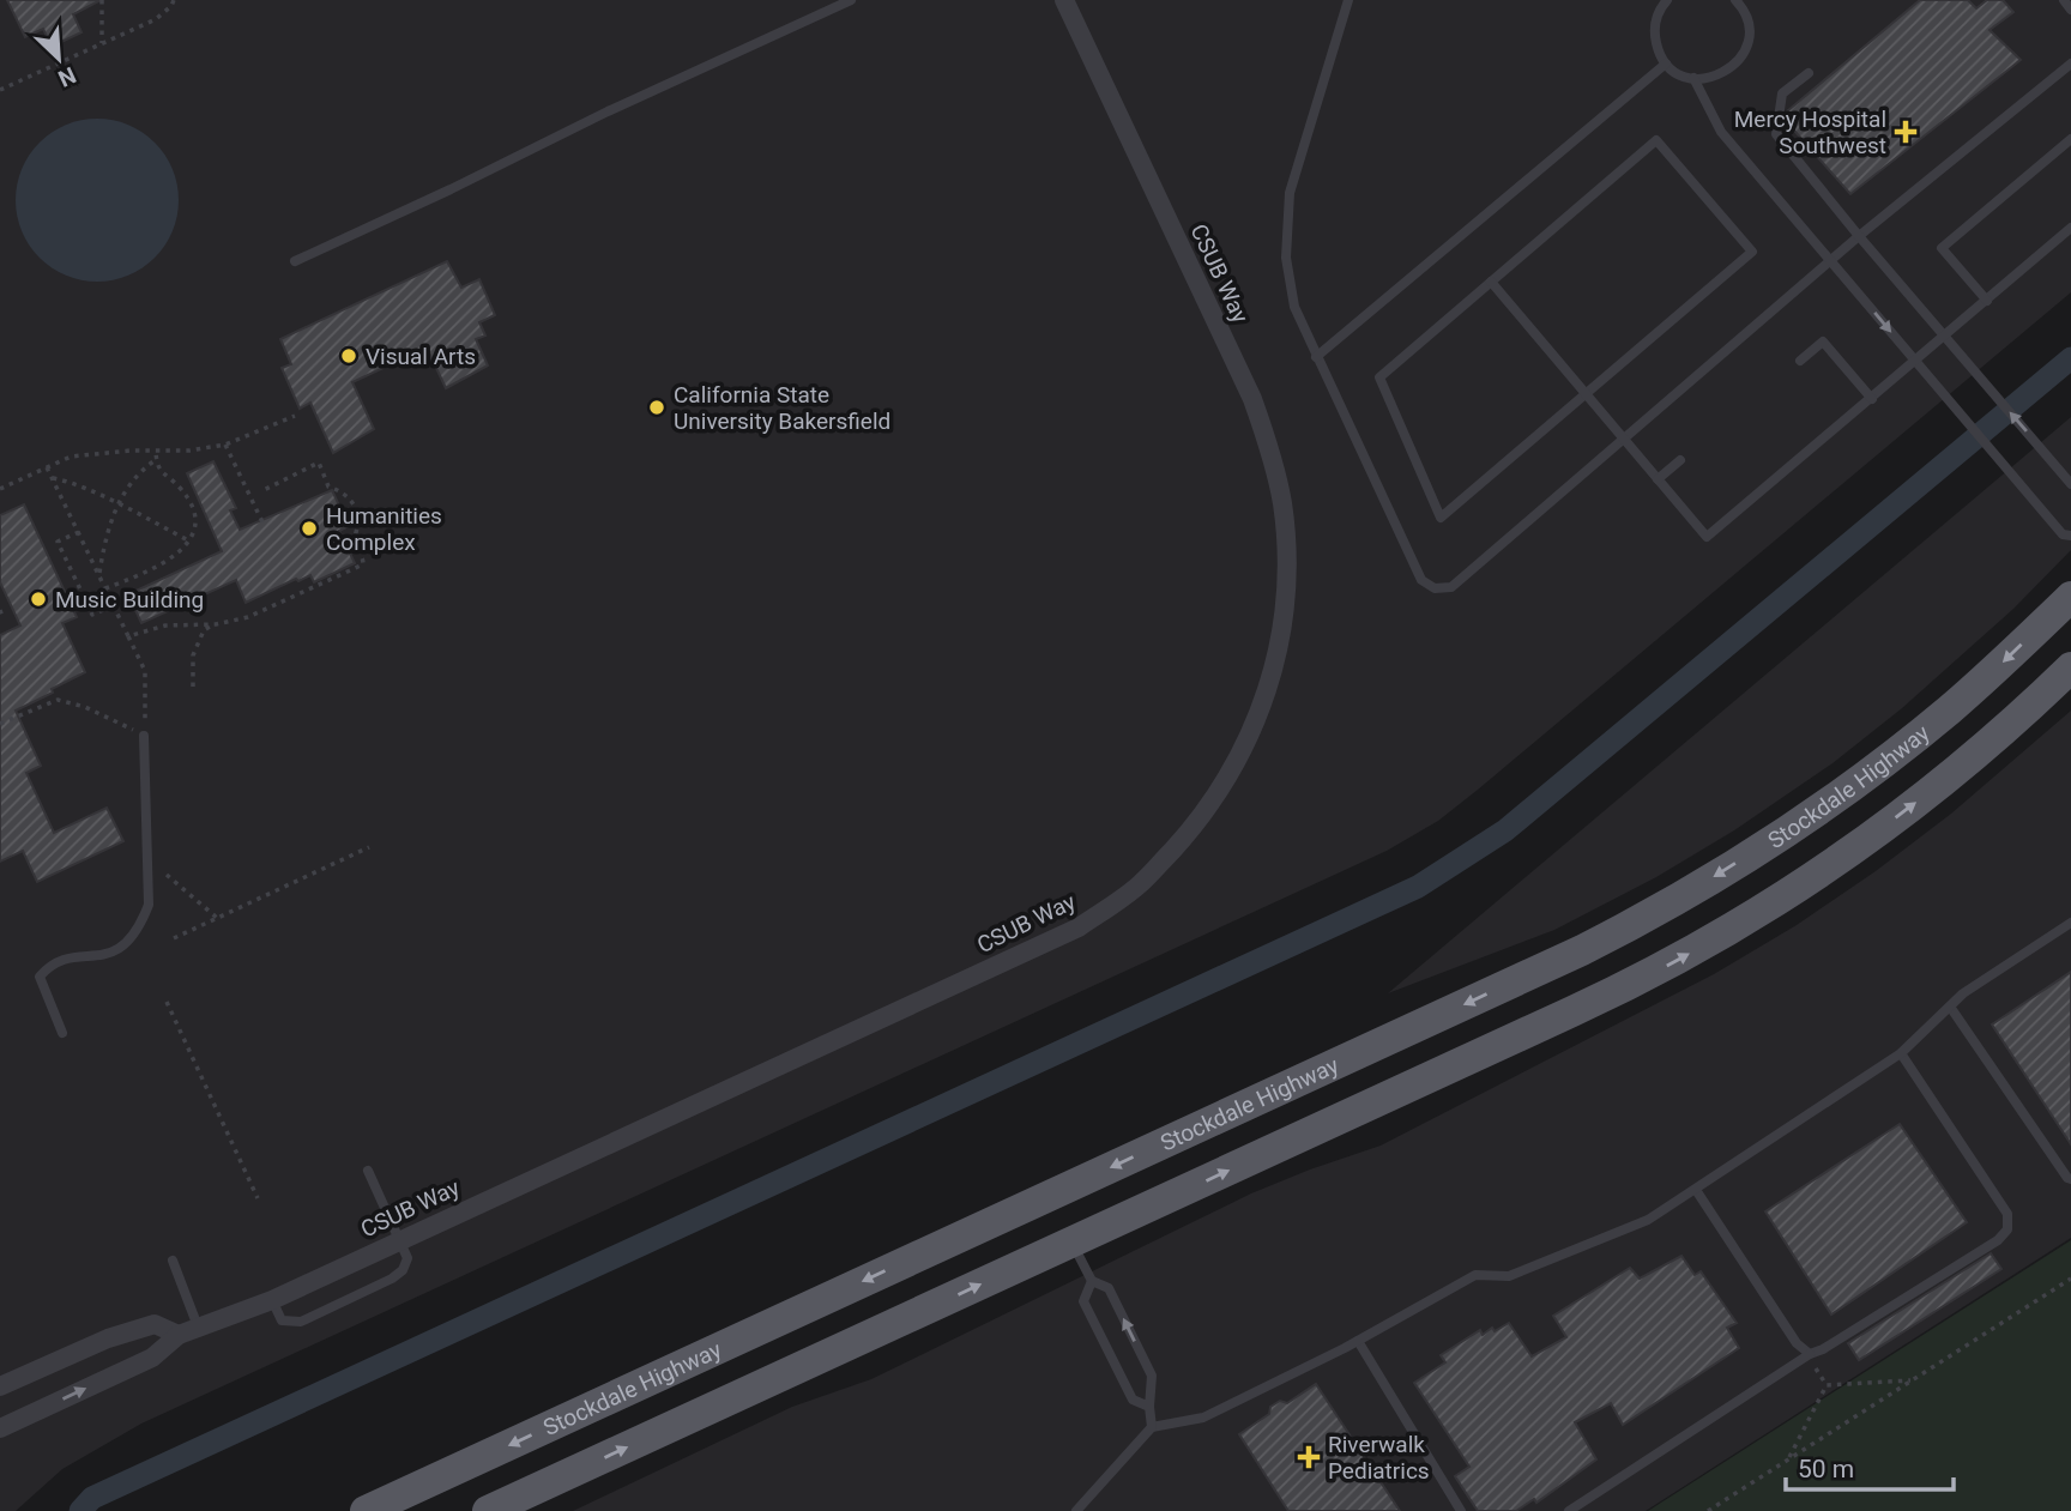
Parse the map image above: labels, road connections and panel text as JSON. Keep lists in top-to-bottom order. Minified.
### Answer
{"streets":{"main road":["Stockdale Highway"],"street":["CSUB Way"]},"places":{"health":["Mercy Hospital Southwest","Riverwalk Pediatrics"],"other":["Visual Arts","California State University Bakersfield","Humanities Complex","Music Building"]},"scale_bar":"50 m","north":"bottom right"}
